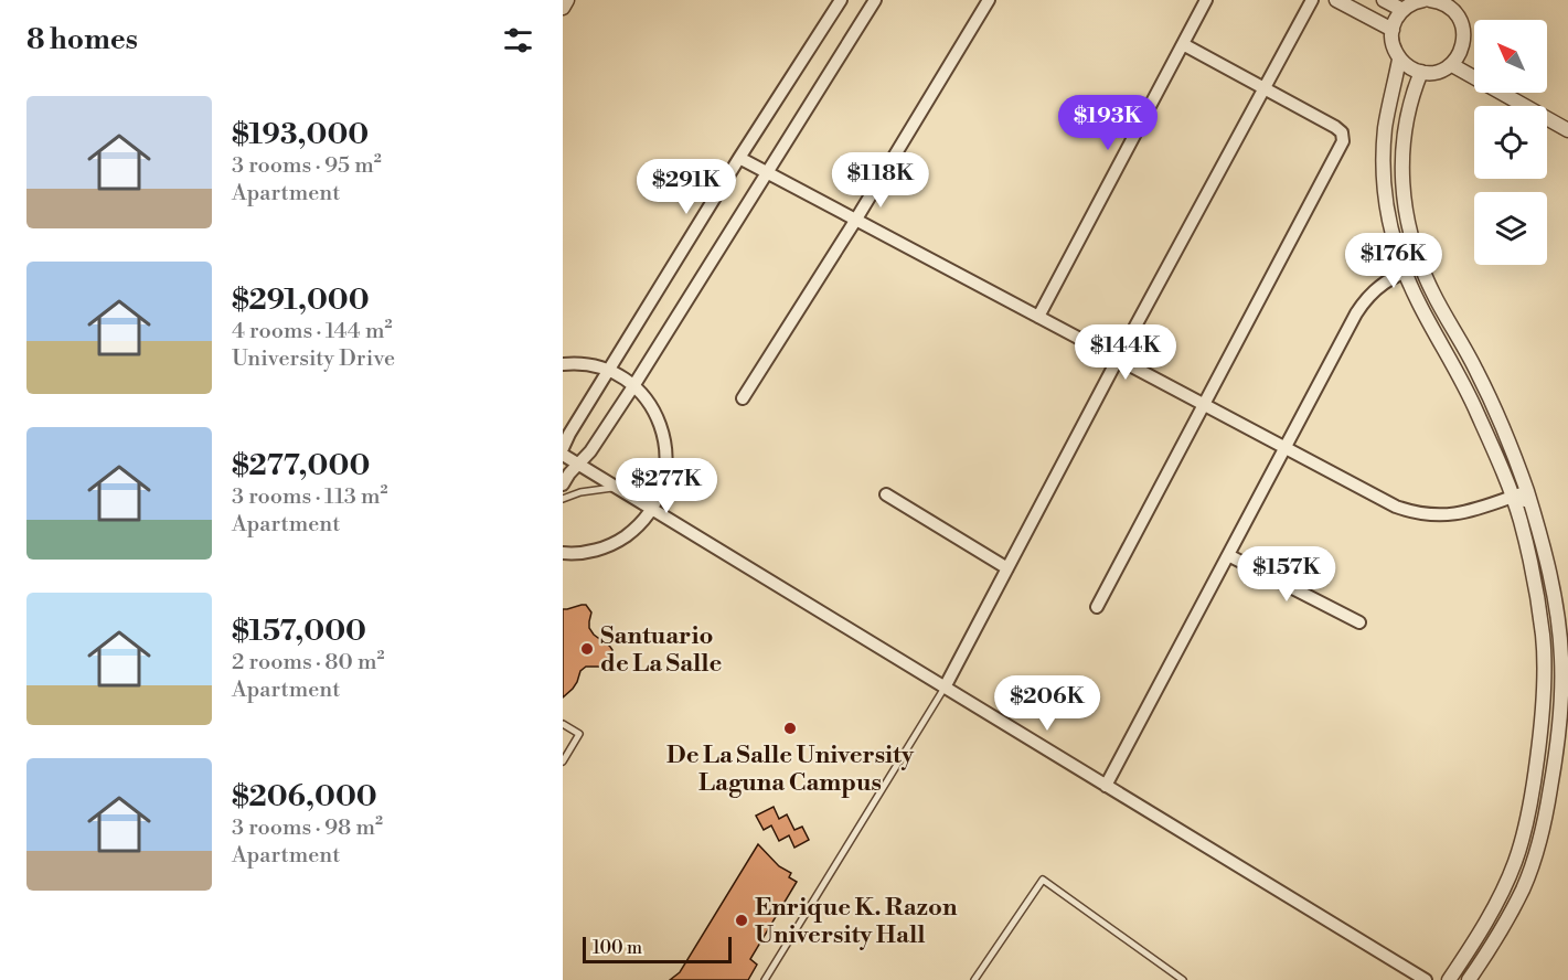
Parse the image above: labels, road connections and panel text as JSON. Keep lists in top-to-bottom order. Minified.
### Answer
{"places":["Santuario de La Salle","De La Salle University Laguna Campus","Enrique K. Razon University Hall"],"scale_bar":"100 m","north":"top left","page":{"heading":"8 homes","list":[{"name":"$193,000","note":"3 rooms · 95 m² · Apartment"},{"name":"$291,000","note":"4 rooms · 144 m² · University Drive"},{"name":"$277,000","note":"3 rooms · 113 m² · Apartment"},{"name":"$157,000","note":"2 rooms · 80 m² · Apartment"},{"name":"$206,000","note":"3 rooms · 98 m² · Apartment"}],"price":["$193K","$118K","$291K","$176K","$144K","$277K","$157K","$206K"],"scale":"100 m"}}
